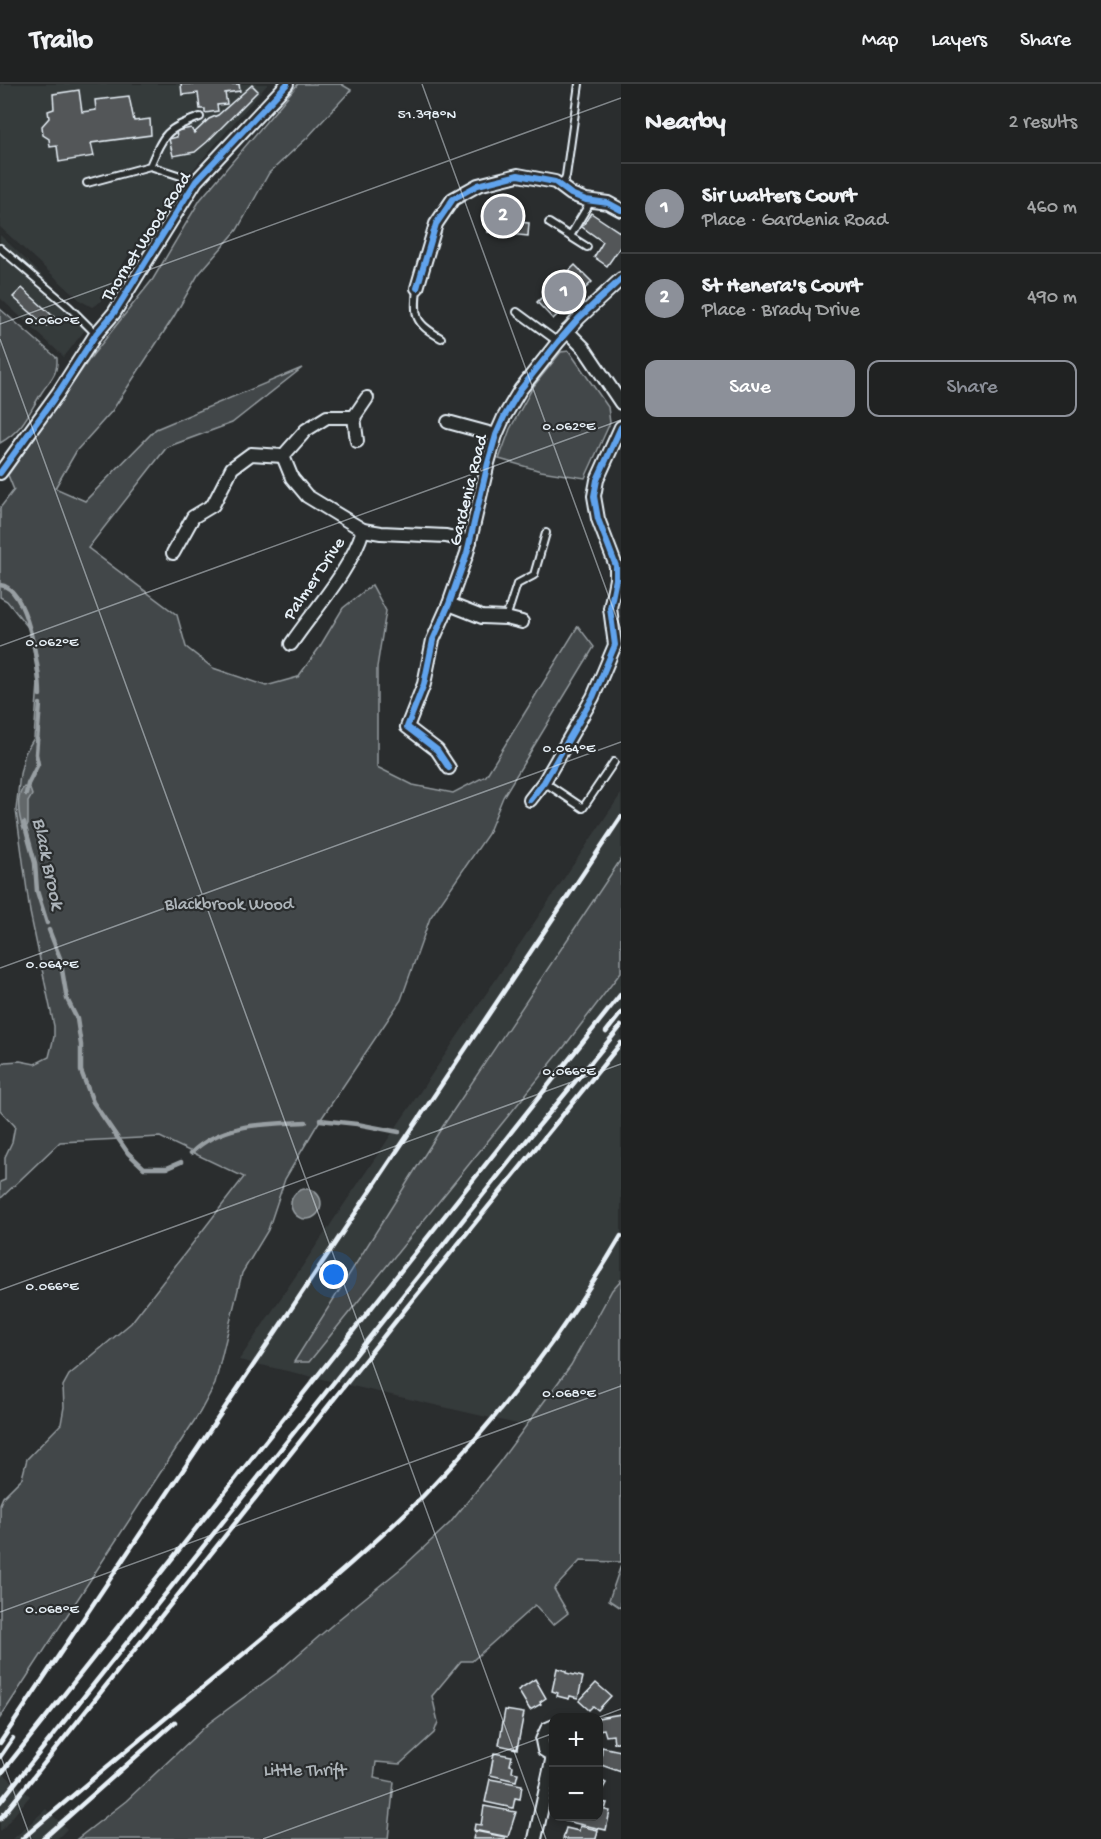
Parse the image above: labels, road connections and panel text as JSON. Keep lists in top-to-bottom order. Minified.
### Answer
{"streets":{"street":["Thornet Wood Road","Gardenia Road","Palmer Drive"]},"water":["Black Brook"],"parks":["Blackbrook Wood","Little Thrift"],"page":{"header":"Trailo","nav":["Map","Layers","Share"],"heading":["Nearby","2 results"],"list":[{"mark":"1","name":"Sir walters Court","note":"Place · Gardenia Road","value":"460 m"},{"mark":"2","name":"St Henera's Court","note":"Place · Brady Drive","value":"490 m"}],"pins":["2","1"],"buttons":["Save","Share"],"map_buttons":["+","−"]},"coordinates":["51.398°N","0.060°E","0.062°E","0.064°E","0.066°E","0.068°E"]}
